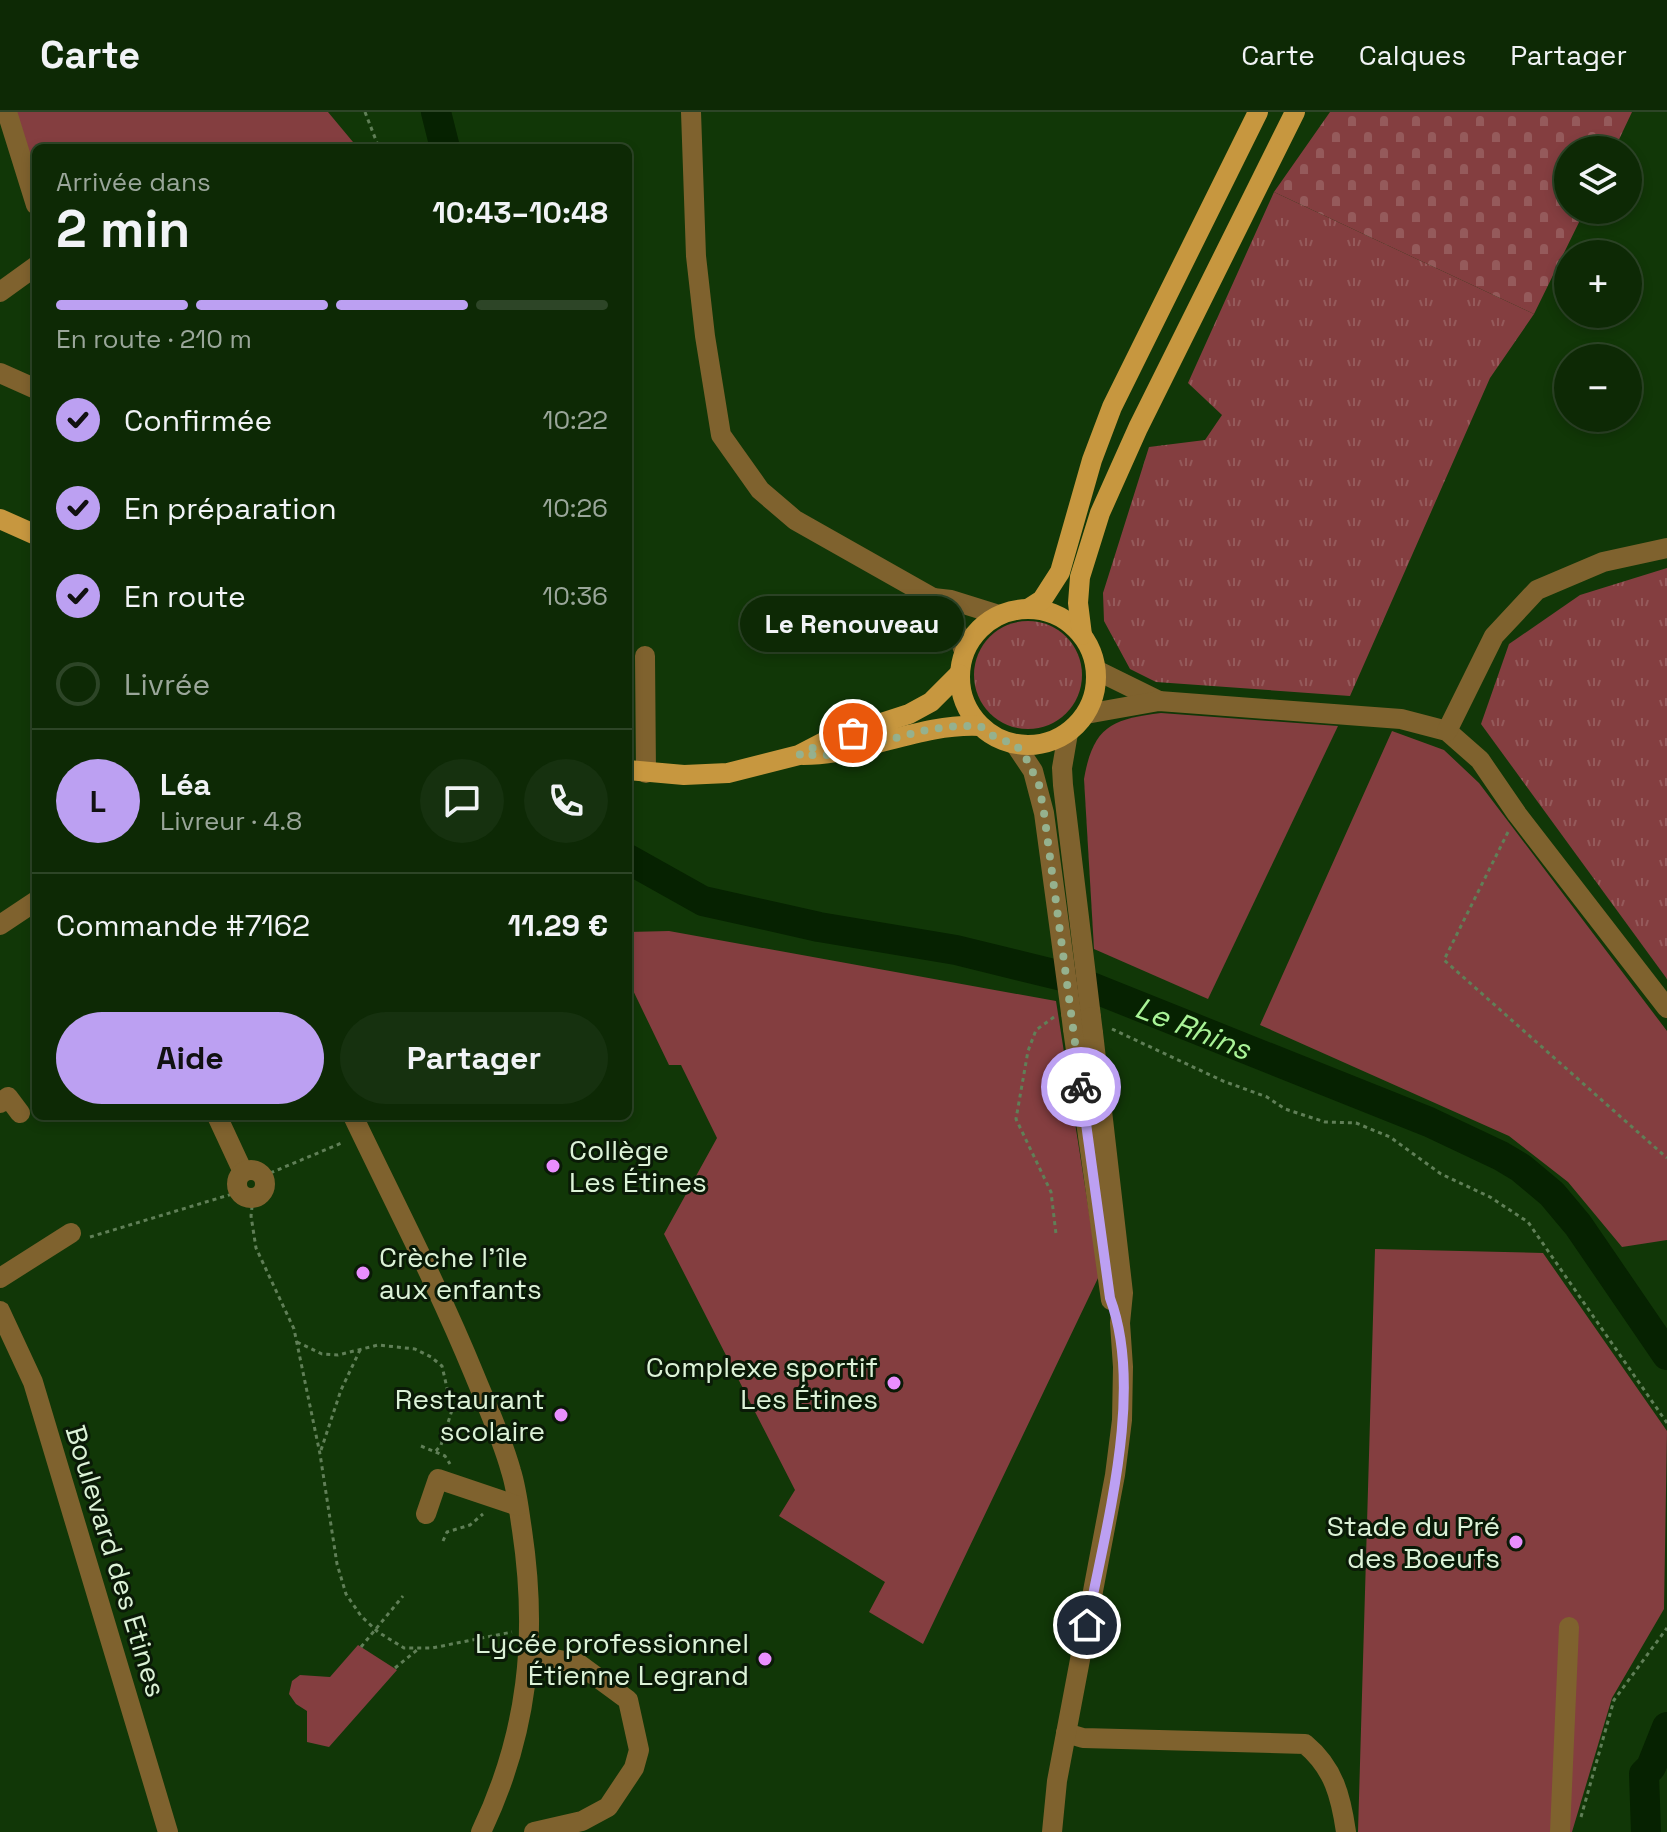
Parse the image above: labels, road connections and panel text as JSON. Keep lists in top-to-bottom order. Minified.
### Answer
{"streets":{"street":["Boulevard des Etines"]},"water":["Le Rhins"],"places":["Le Renouveau","Collège Les Étines","Crèche l'île aux enfants","Complexe sportif Les Étines","Restaurant scolaire","Stade du Pré des Boeufs","Lycée professionnel Étienne Legrand"],"page":{"header":"Carte","nav":["Carte","Calques","Partager"],"map_buttons":["+","−"],"heading":["2 min","Arrivée dans","10:43–10:48"],"panel":["Léa","Livreur · 4.8","Commande #7162","11.29 €"],"bar":"En route · 210 m","list":[["Confirmée","10:22"],["En préparation","10:26"],["En route","10:36"],"Livrée"],"bubble":"Le Renouveau","round":"L","buttons":["Aide","Partager"]}}
